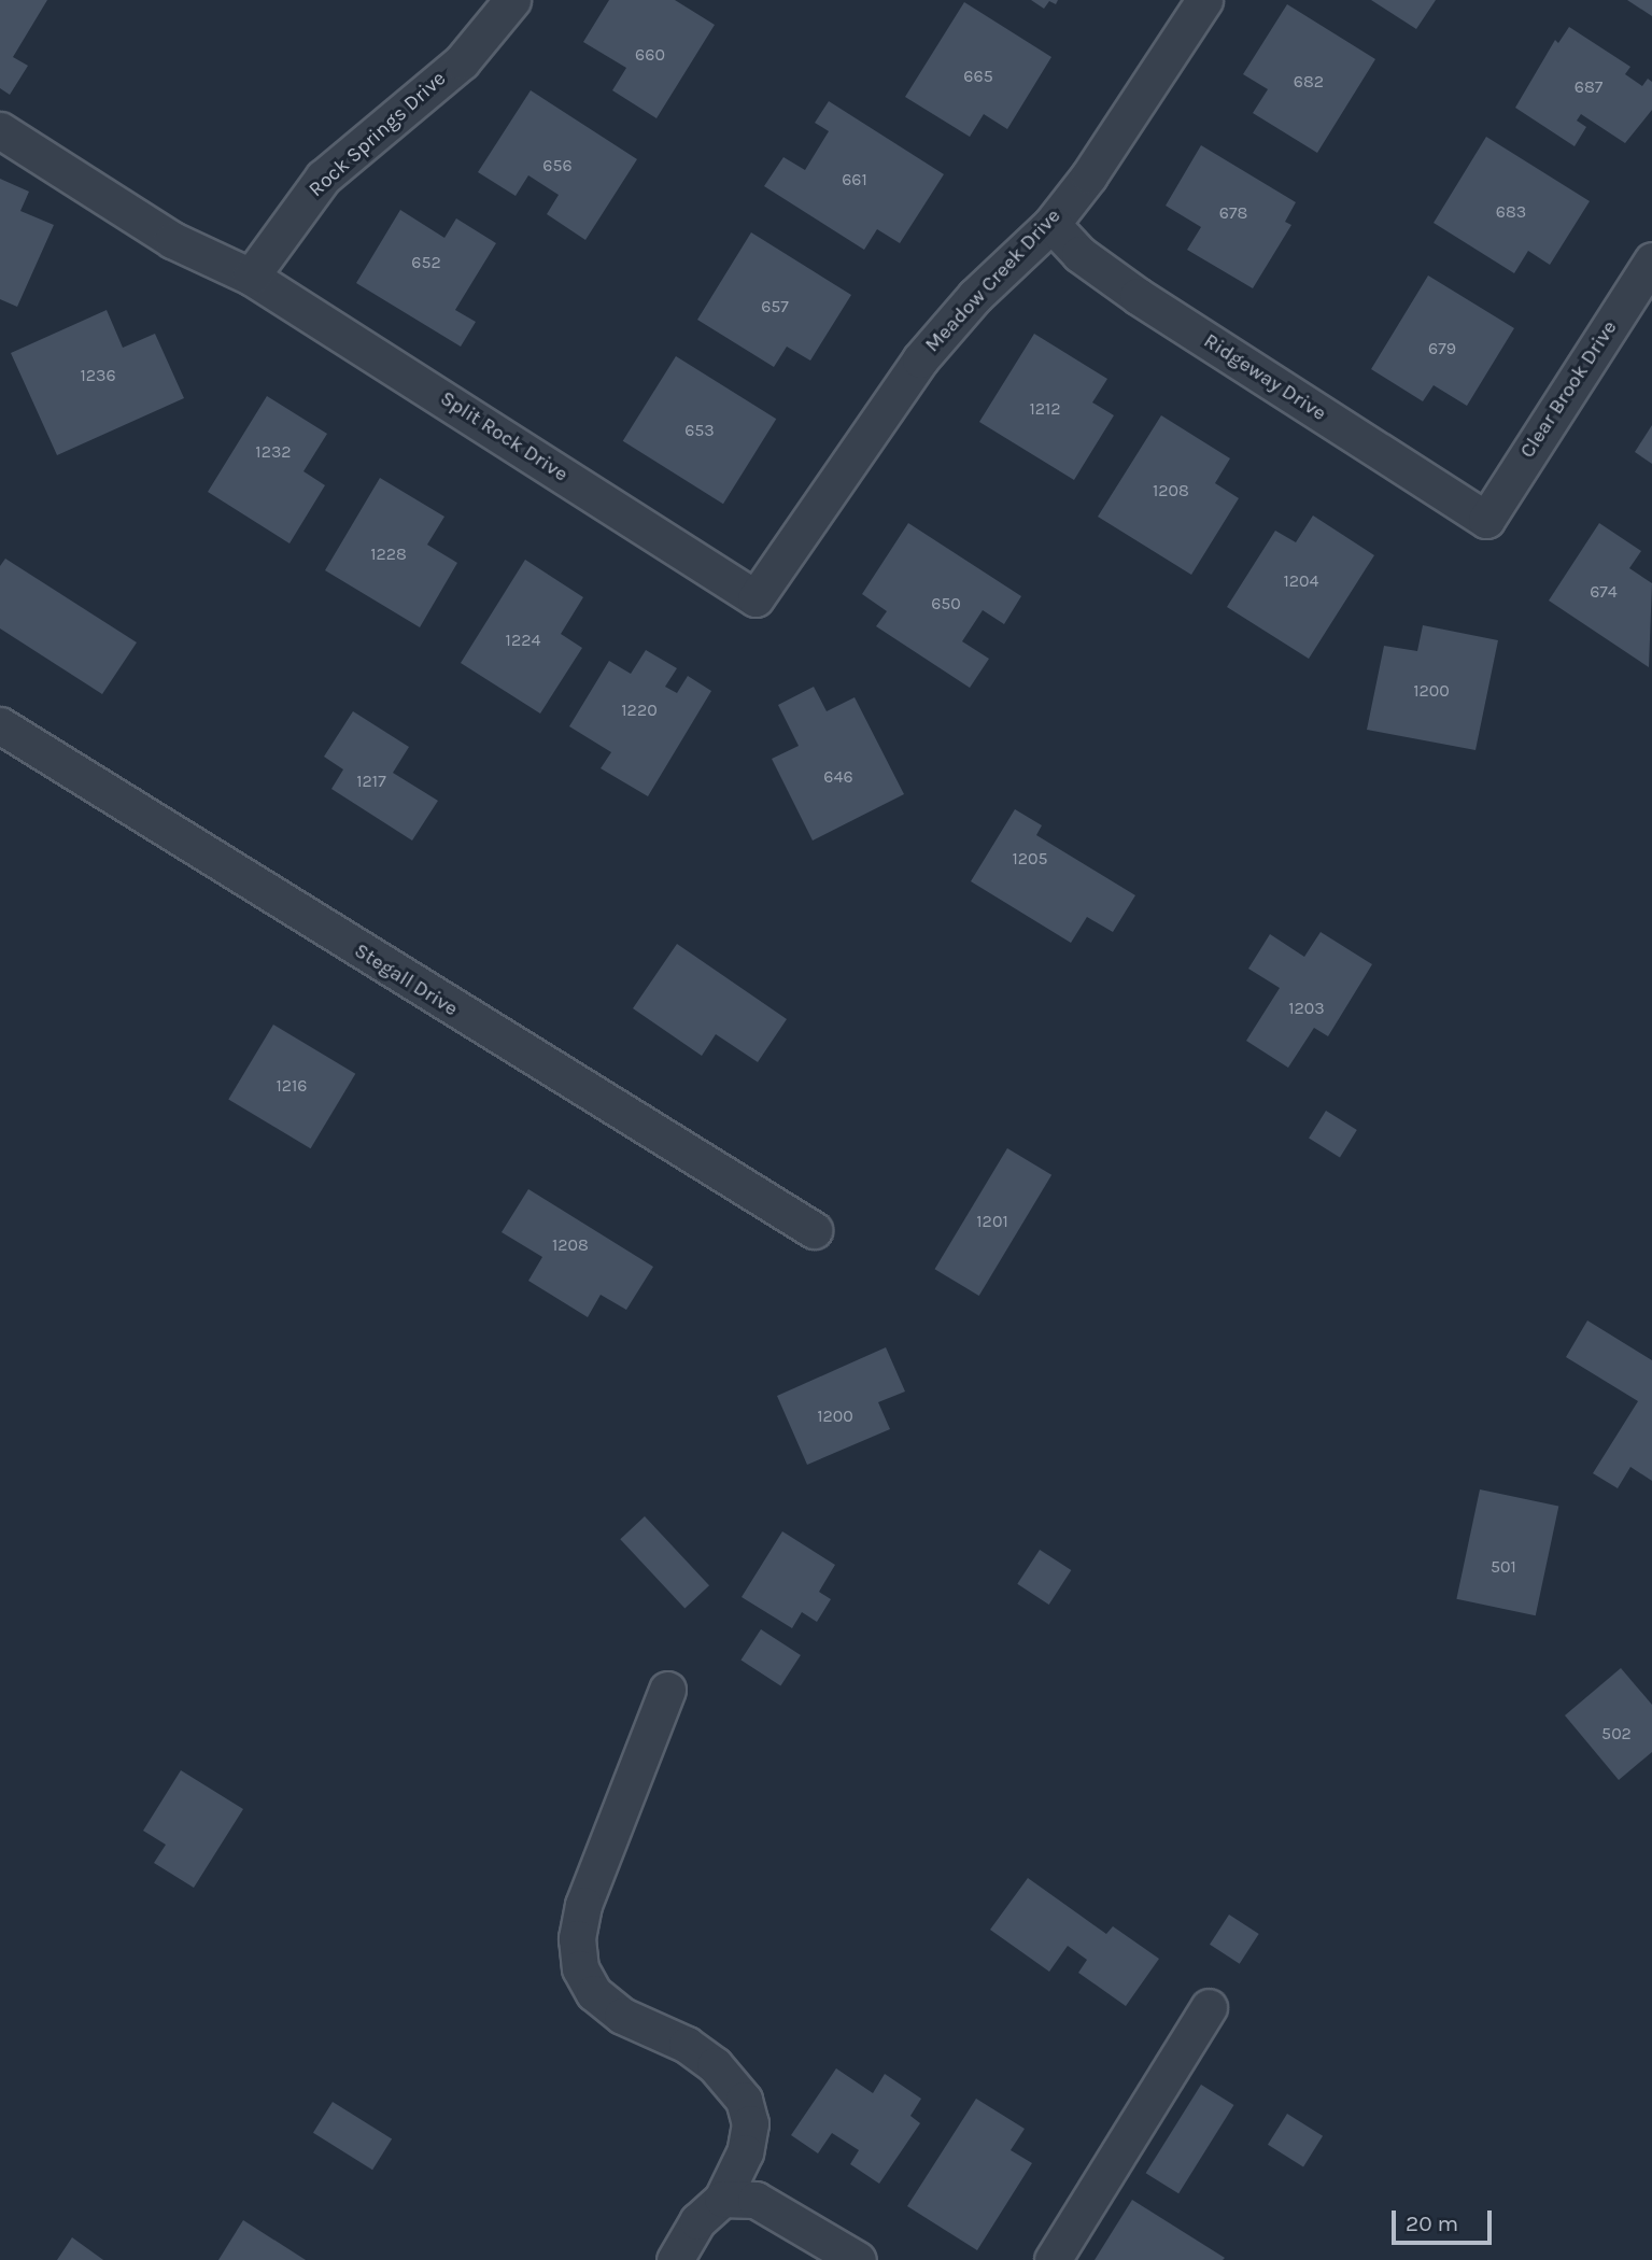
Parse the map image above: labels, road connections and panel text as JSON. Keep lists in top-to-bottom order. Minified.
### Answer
{"streets":{"street":["Rock Springs Drive","Meadow Creek Drive","Ridgeway Drive","Clear Brook Drive","Split Rock Drive","Stegall Drive"]},"crossings":[["Rock Springs Drive","Split Rock Drive"],["Meadow Creek Drive","Ridgeway Drive"],["Meadow Creek Drive","Split Rock Drive"],["Ridgeway Drive","Clear Brook Drive"]],"house_numbers":["660","665","682","687","656","661","683","678","652","657","679","1236","1212","653","1232","1208","1228","1204","674","650","1224","1200","1220","646","1217","1205","1203","1216","1201","1208","1200","501","502"],"scale_bar":"20 m"}
